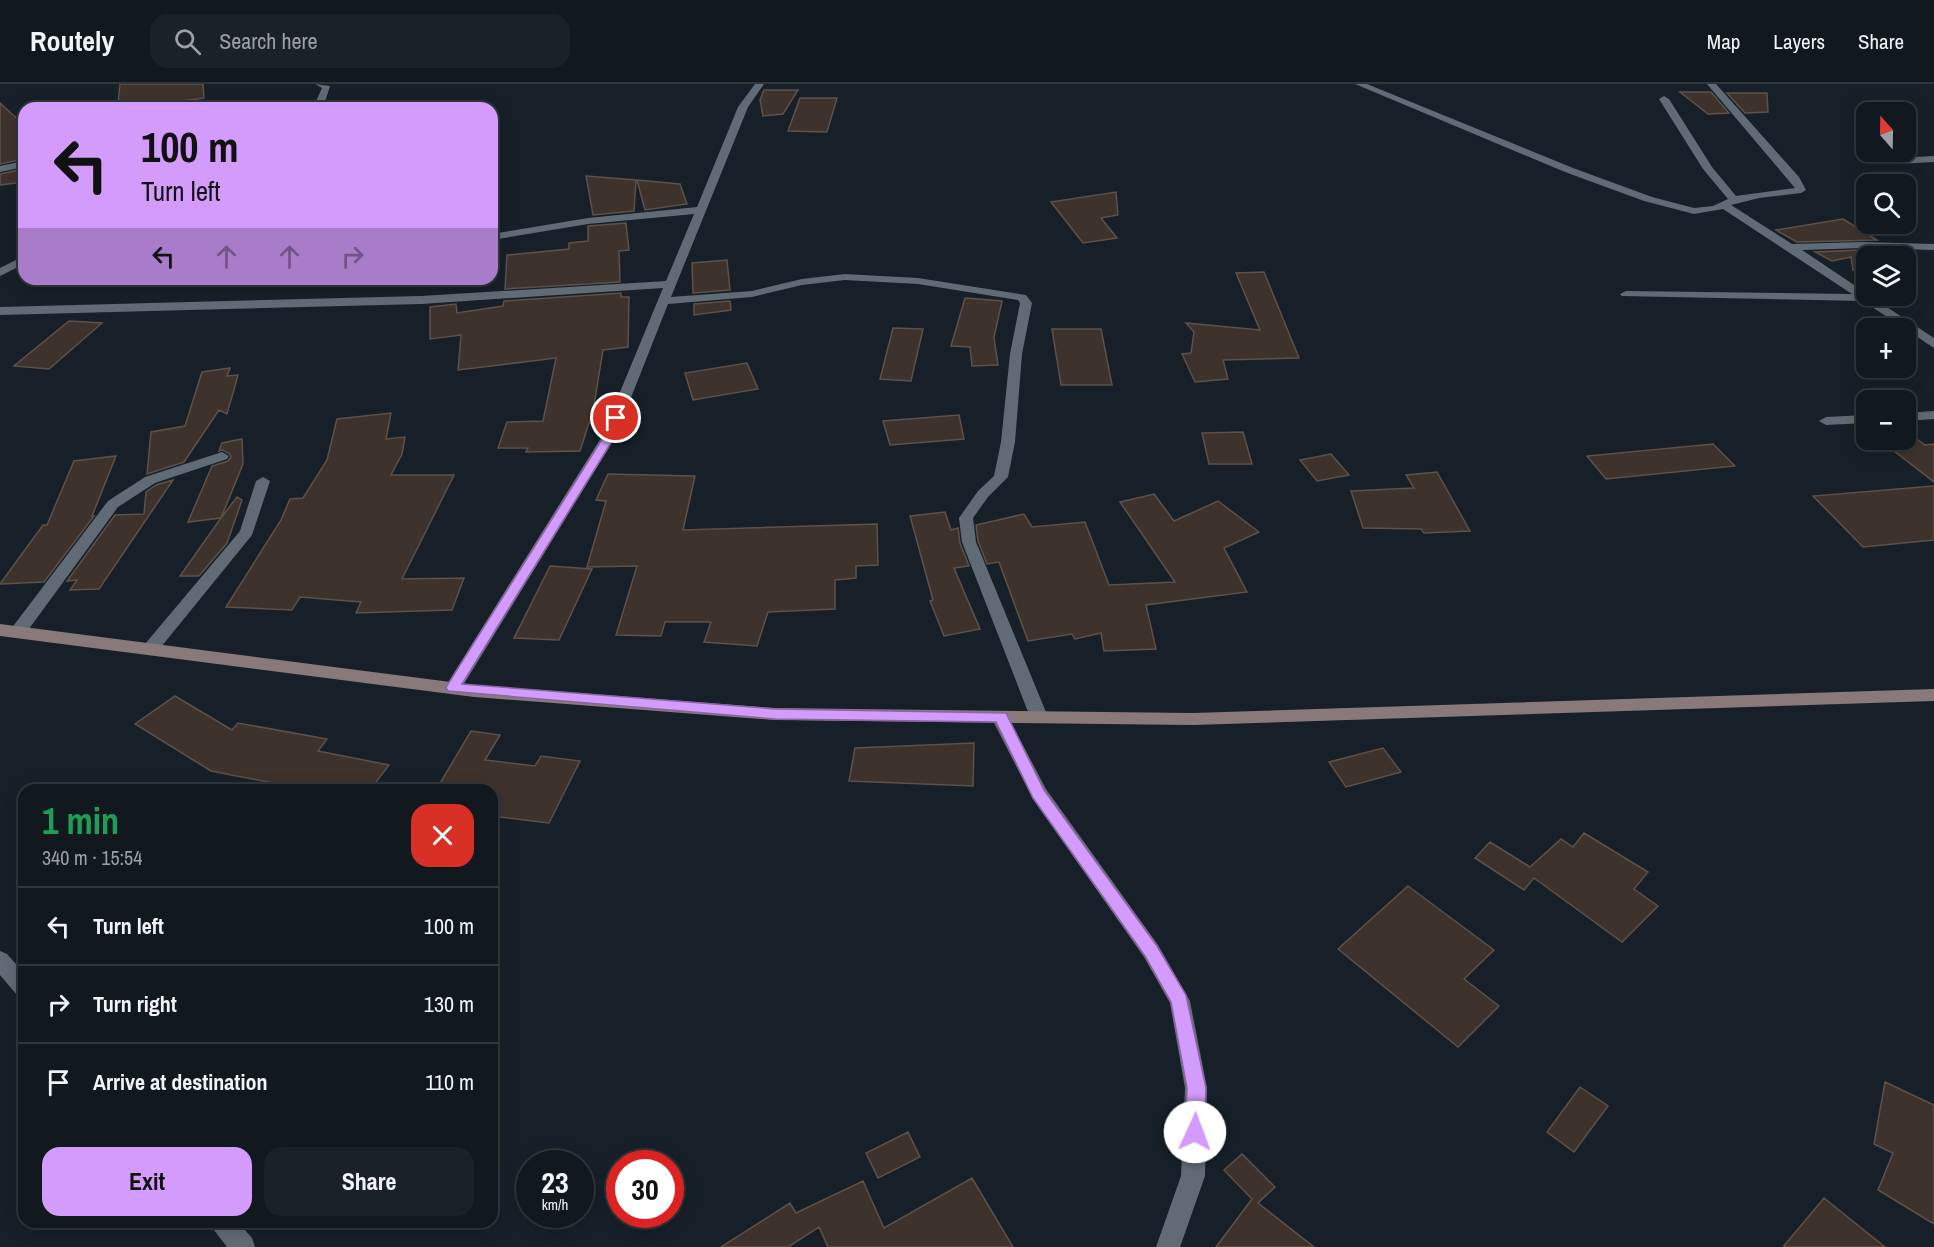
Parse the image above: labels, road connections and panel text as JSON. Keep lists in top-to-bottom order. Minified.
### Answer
{"north":"top","page":{"header":"Routely","search":"Search here","nav":["Map","Layers","Share"],"map_buttons":["+","−"],"turn":["100 m","Turn left"],"heading":["1 min","340 m · 15:54"],"list":[{"name":"Turn left","value":"100 m"},{"name":"Turn right","value":"130 m"},{"name":"Arrive at destination","value":"110 m"}],"buttons":["Exit","Share"],"speed":"23 km/h","limit":"30"}}
